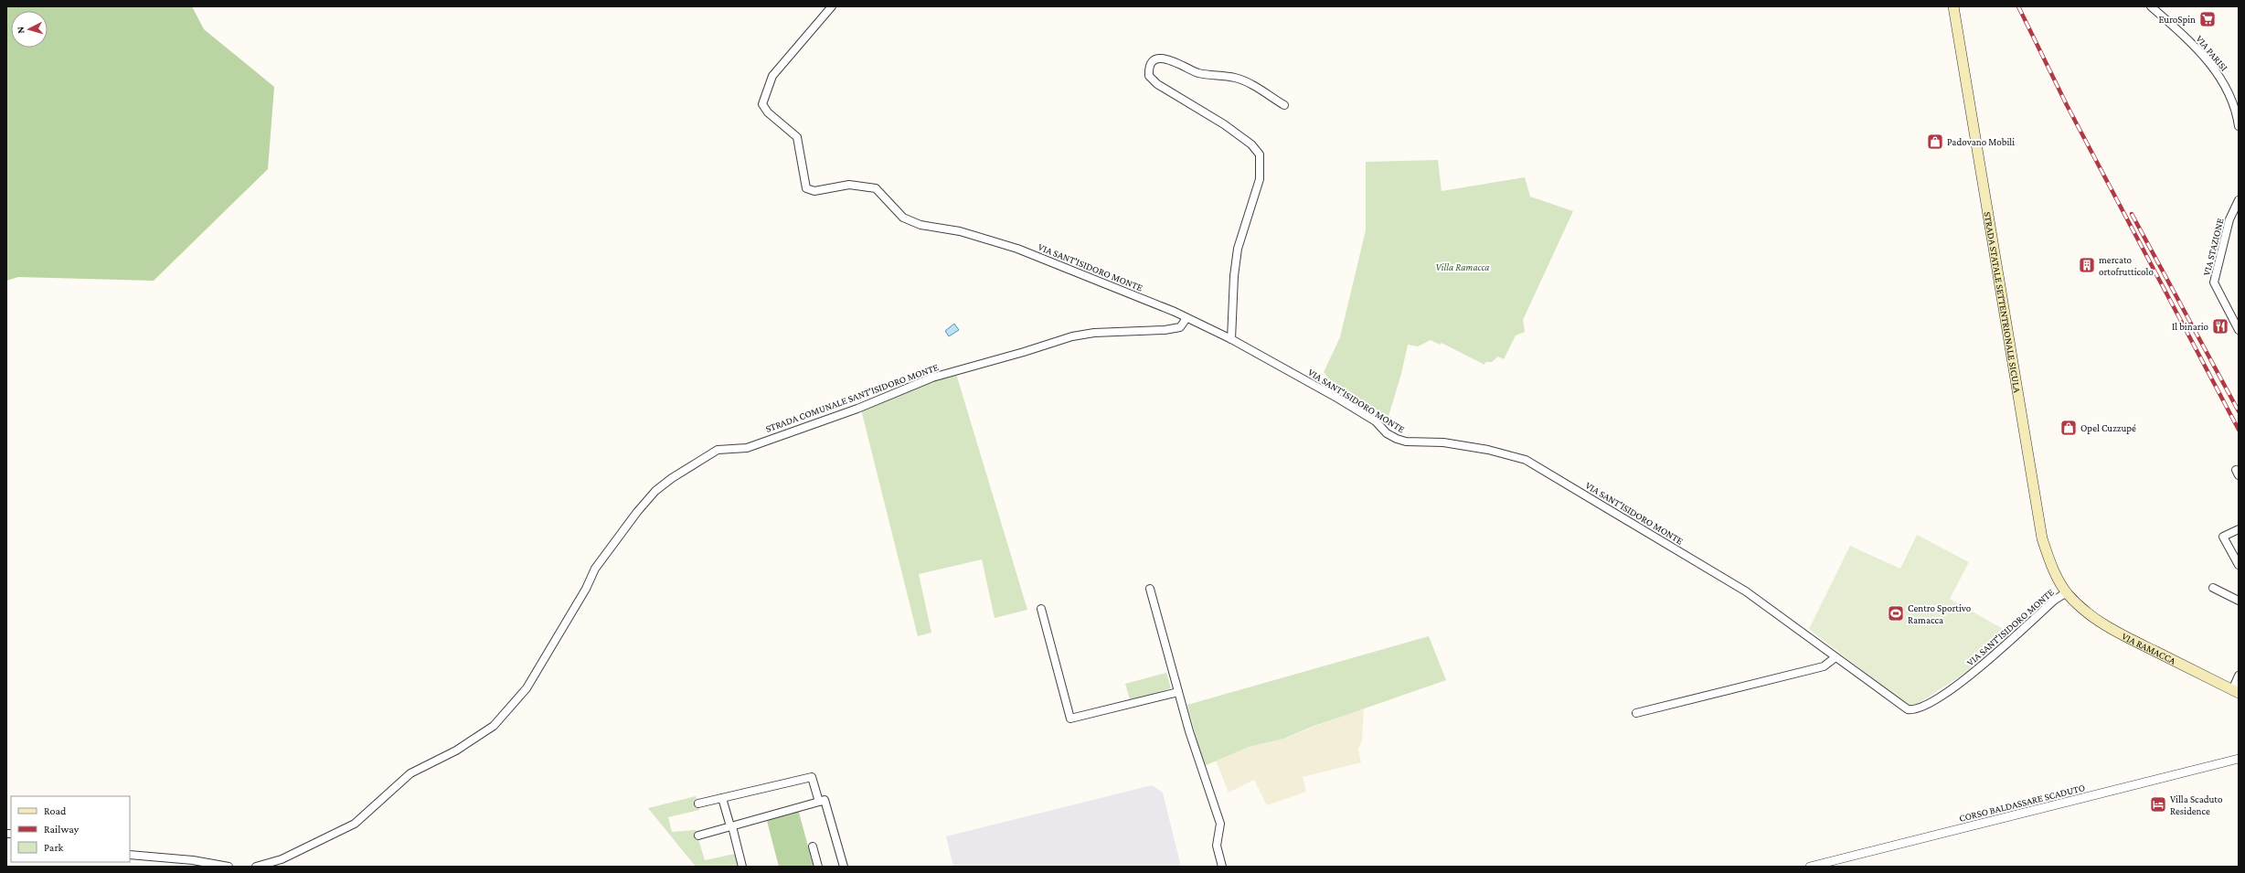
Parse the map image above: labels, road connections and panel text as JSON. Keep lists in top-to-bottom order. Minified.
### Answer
{"streets":{"main road":["STRADA STATALE SETTENTRIONALE SICULA","VIA RAMACCA"],"street":["VIA PARISI","VIA STAZIONE","VIA SANT'ISIDORO MONTE","STRADA COMUNALE SANT'ISIDORO MONTE","CORSO BALDASSARE SCADUTO"]},"crossings":[["VIA SANT'ISIDORO MONTE","STRADA STATALE SETTENTRIONALE SICULA"],["VIA SANT'ISIDORO MONTE","STRADA COMUNALE SANT'ISIDORO MONTE"],["VIA SANT'ISIDORO MONTE","VIA RAMACCA"],["STRADA STATALE SETTENTRIONALE SICULA","VIA RAMACCA"]],"parks":["Villa Ramacca"],"places":{"supermarket":["EuroSpin"],"shop":["Padovano Mobili","Opel Cuzzupé"],"building":["mercato ortofrutticolo"],"restaurant":["Il binario"],"sports":["Centro Sportivo Ramacca"],"hotel":["Villa Scaduto Residence"]},"legend":["Road","Railway","Park"],"north":"left"}
